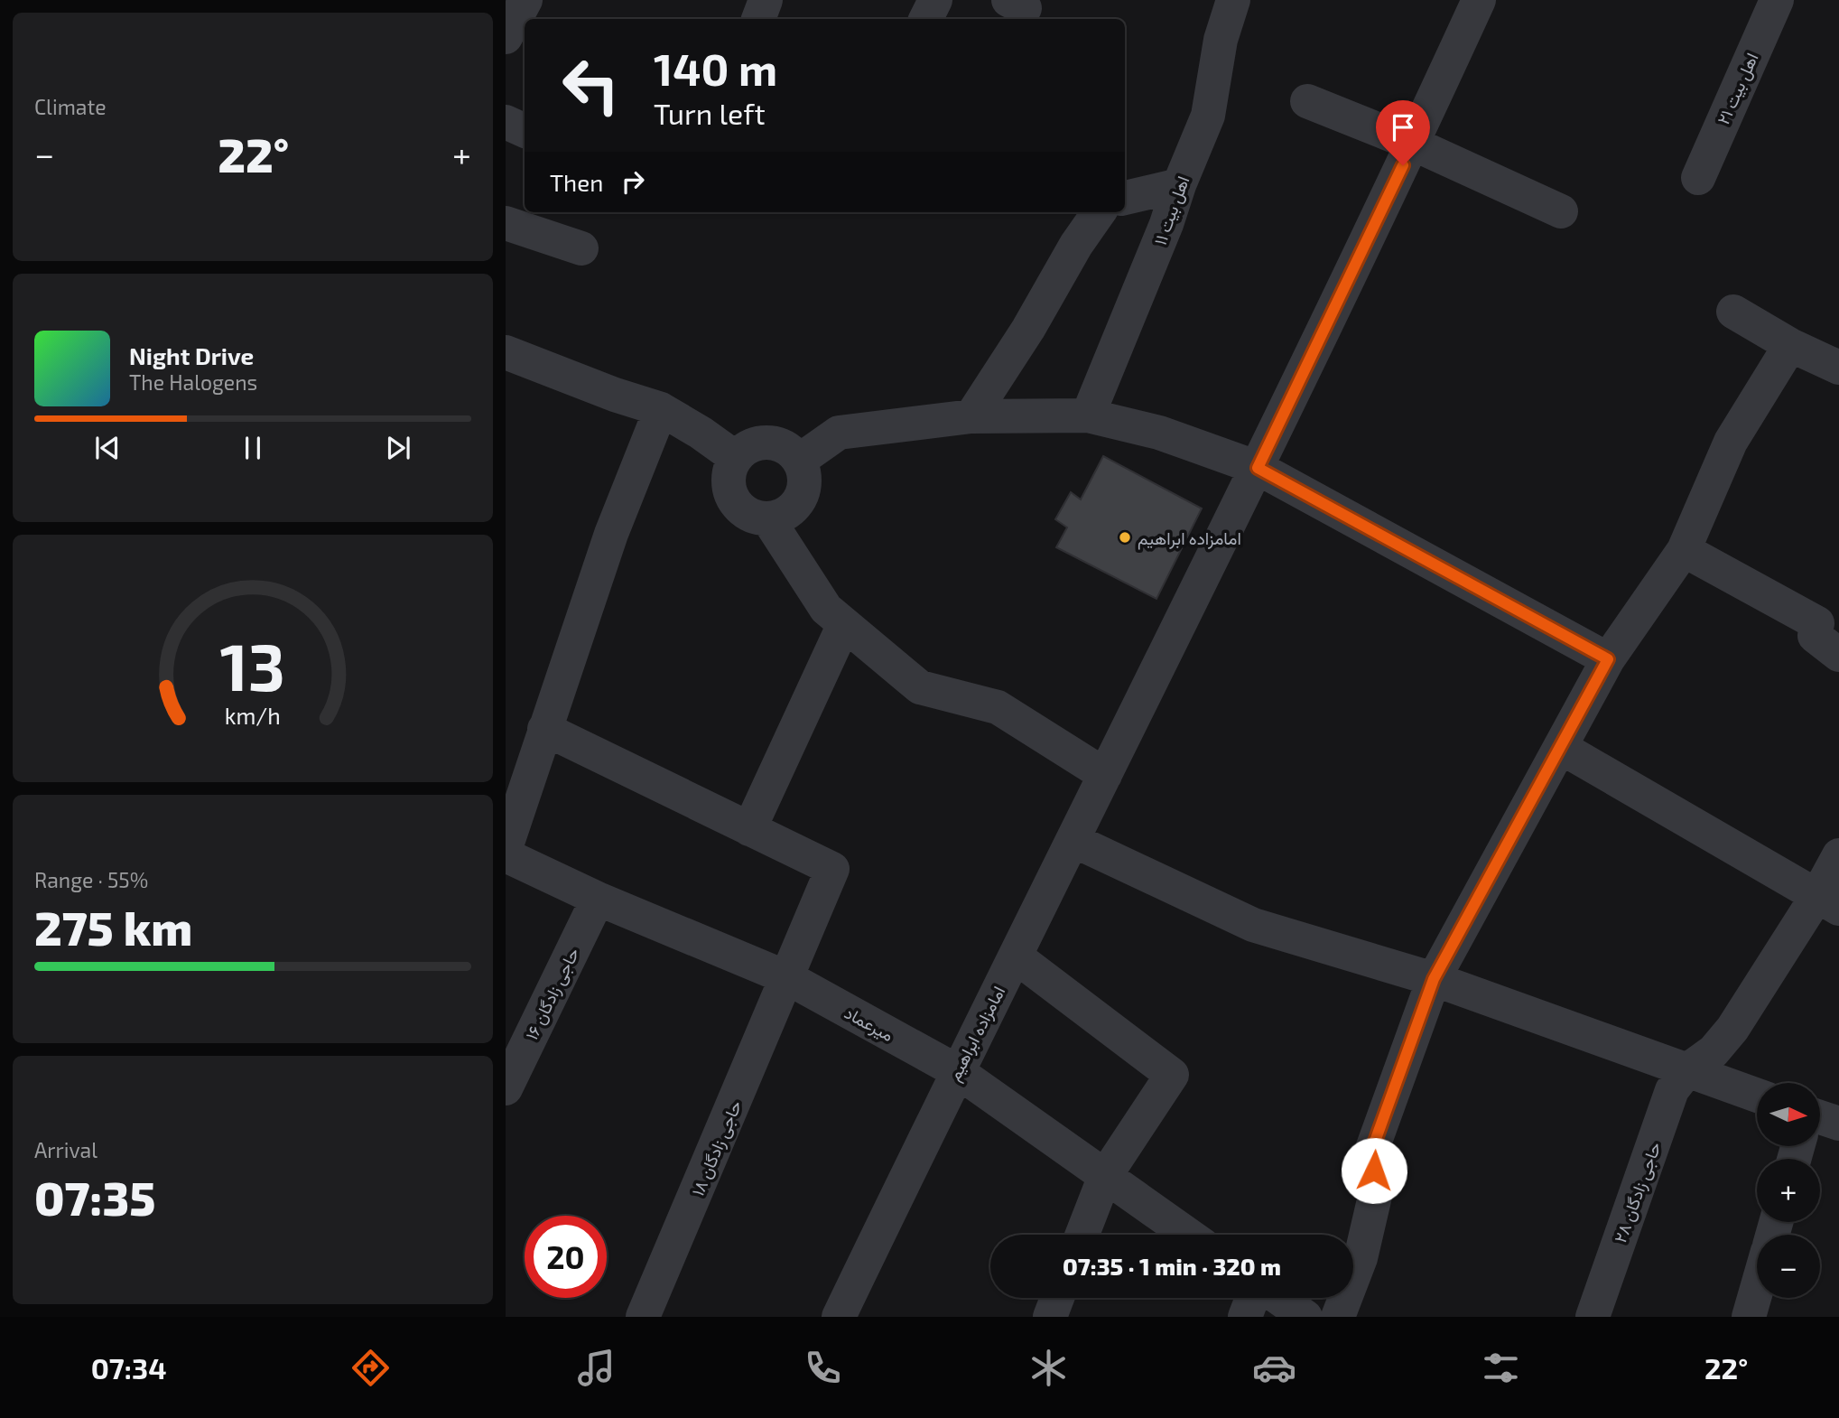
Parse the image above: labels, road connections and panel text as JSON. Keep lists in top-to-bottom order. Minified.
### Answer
{"streets":{"street":["اهل بیت ۲۱","اهل بیت ۱۱","حاجی زادگان ۱۶","میرعماد","امامزاده ابراهیم","حاجی زادگان ۱۸","حاجی زادگان ۲۸"]},"crossings":[["حاجی زادگان ۱۶","میرعماد"],["میرعماد","امامزاده ابراهیم"],["میرعماد","حاجی زادگان ۱۸"]],"places":["امامزاده ابراهیم"],"north":"right","page":{"tile":["Climate",["Range · 55%","275 km"],["Arrival","07:35"]],"turn":["140 m","Turn left"],"heat":["−","22°","+"],"then":"Then","song":["Night Drive","The Halogens"],"map_buttons":["+","−"],"limit":"20","trip":"07:35 · 1 min · 320 m","tabs":["07:34","22°"],"gauge":["13","km/h"]}}
